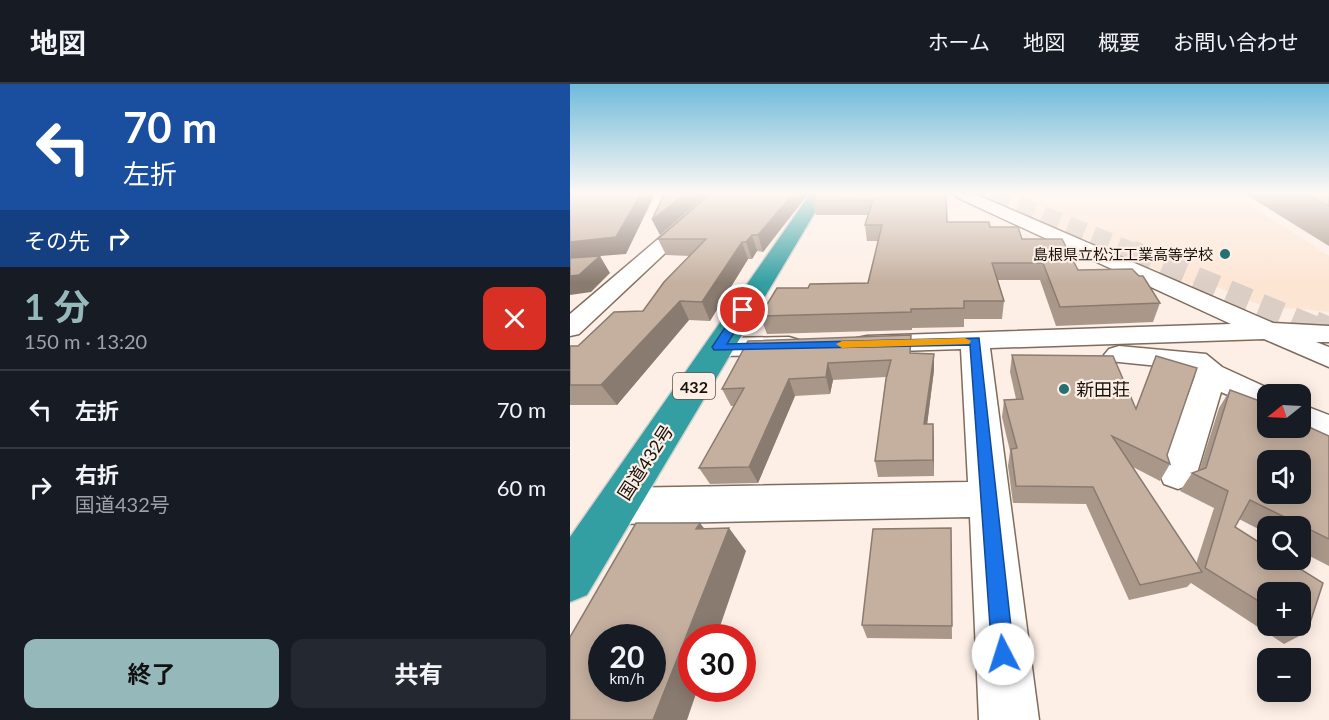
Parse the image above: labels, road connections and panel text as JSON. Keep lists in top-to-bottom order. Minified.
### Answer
{"streets":{"highway":["432","国道432号"]},"places":["島根県立松江工業高等学校","新田荘"],"north":"left","page":{"header":"地図","nav":["ホーム","地図","概要","お問い合わせ"],"turn":["70 m","左折"],"then":"その先","heading":["1 分","150 m · 13:20"],"list":[{"name":"左折","value":"70 m"},{"name":"右折","note":"国道432号","value":"60 m"}],"map_buttons":["+","−"],"speed":"20 km/h","limit":"30","buttons":["終了","共有"]}}
